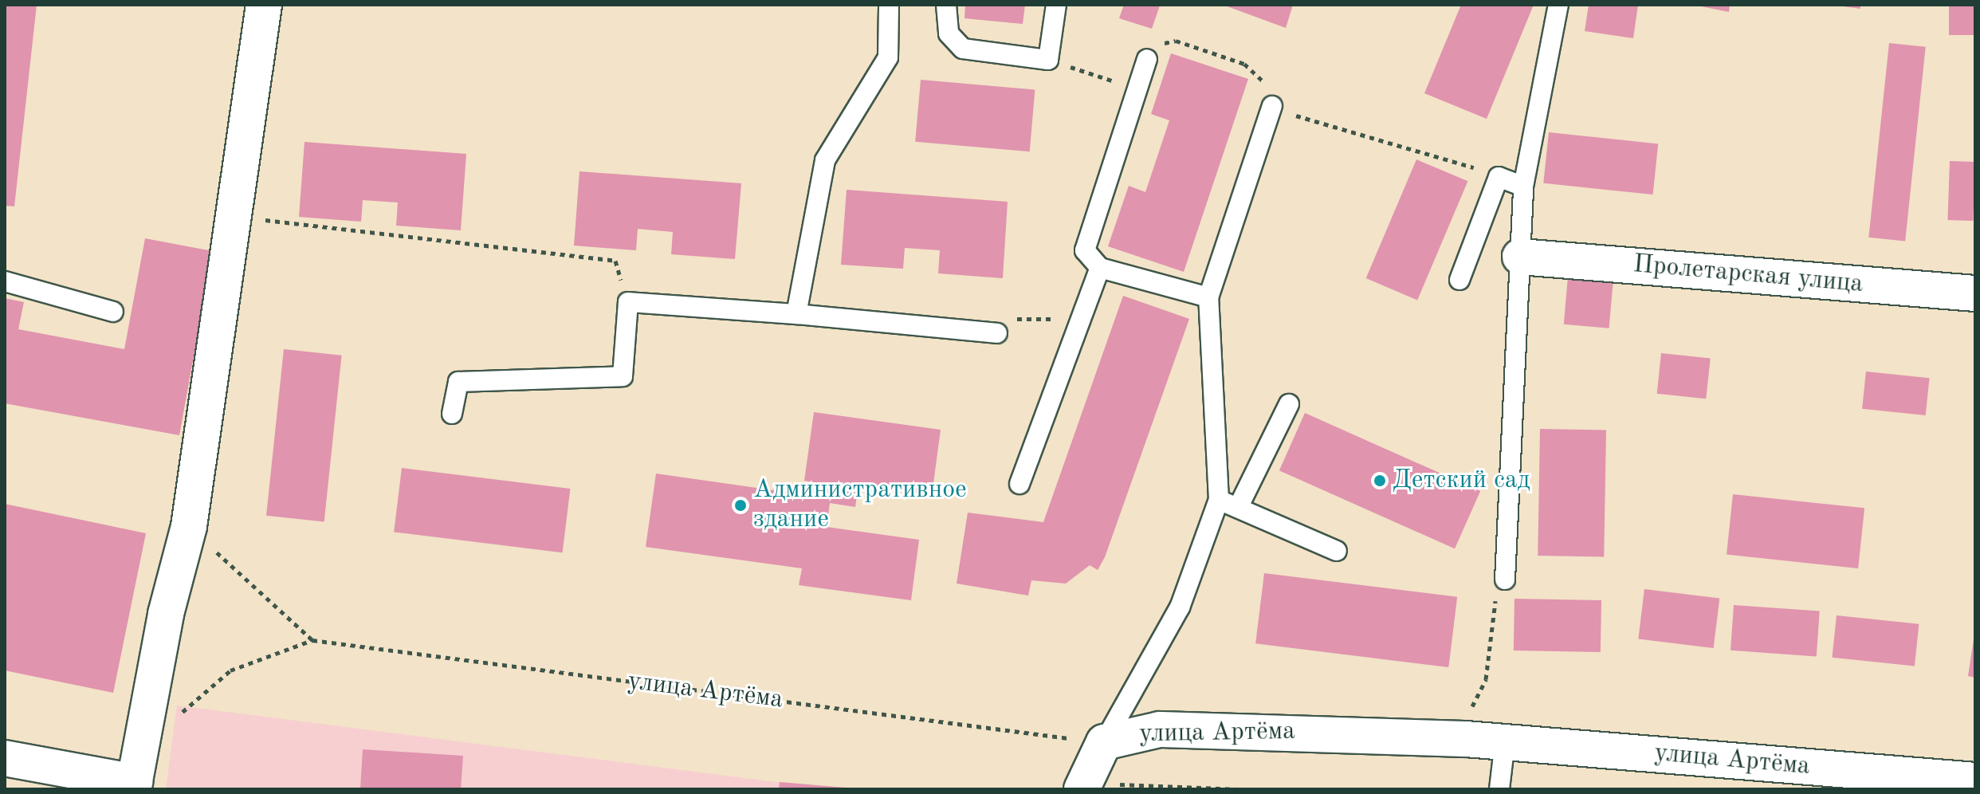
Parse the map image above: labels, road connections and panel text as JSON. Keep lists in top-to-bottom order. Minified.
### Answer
{"streets":{"street":["Пролетарская улица","улица Артёма"]},"places":["Детский сад","Административное здание"]}
